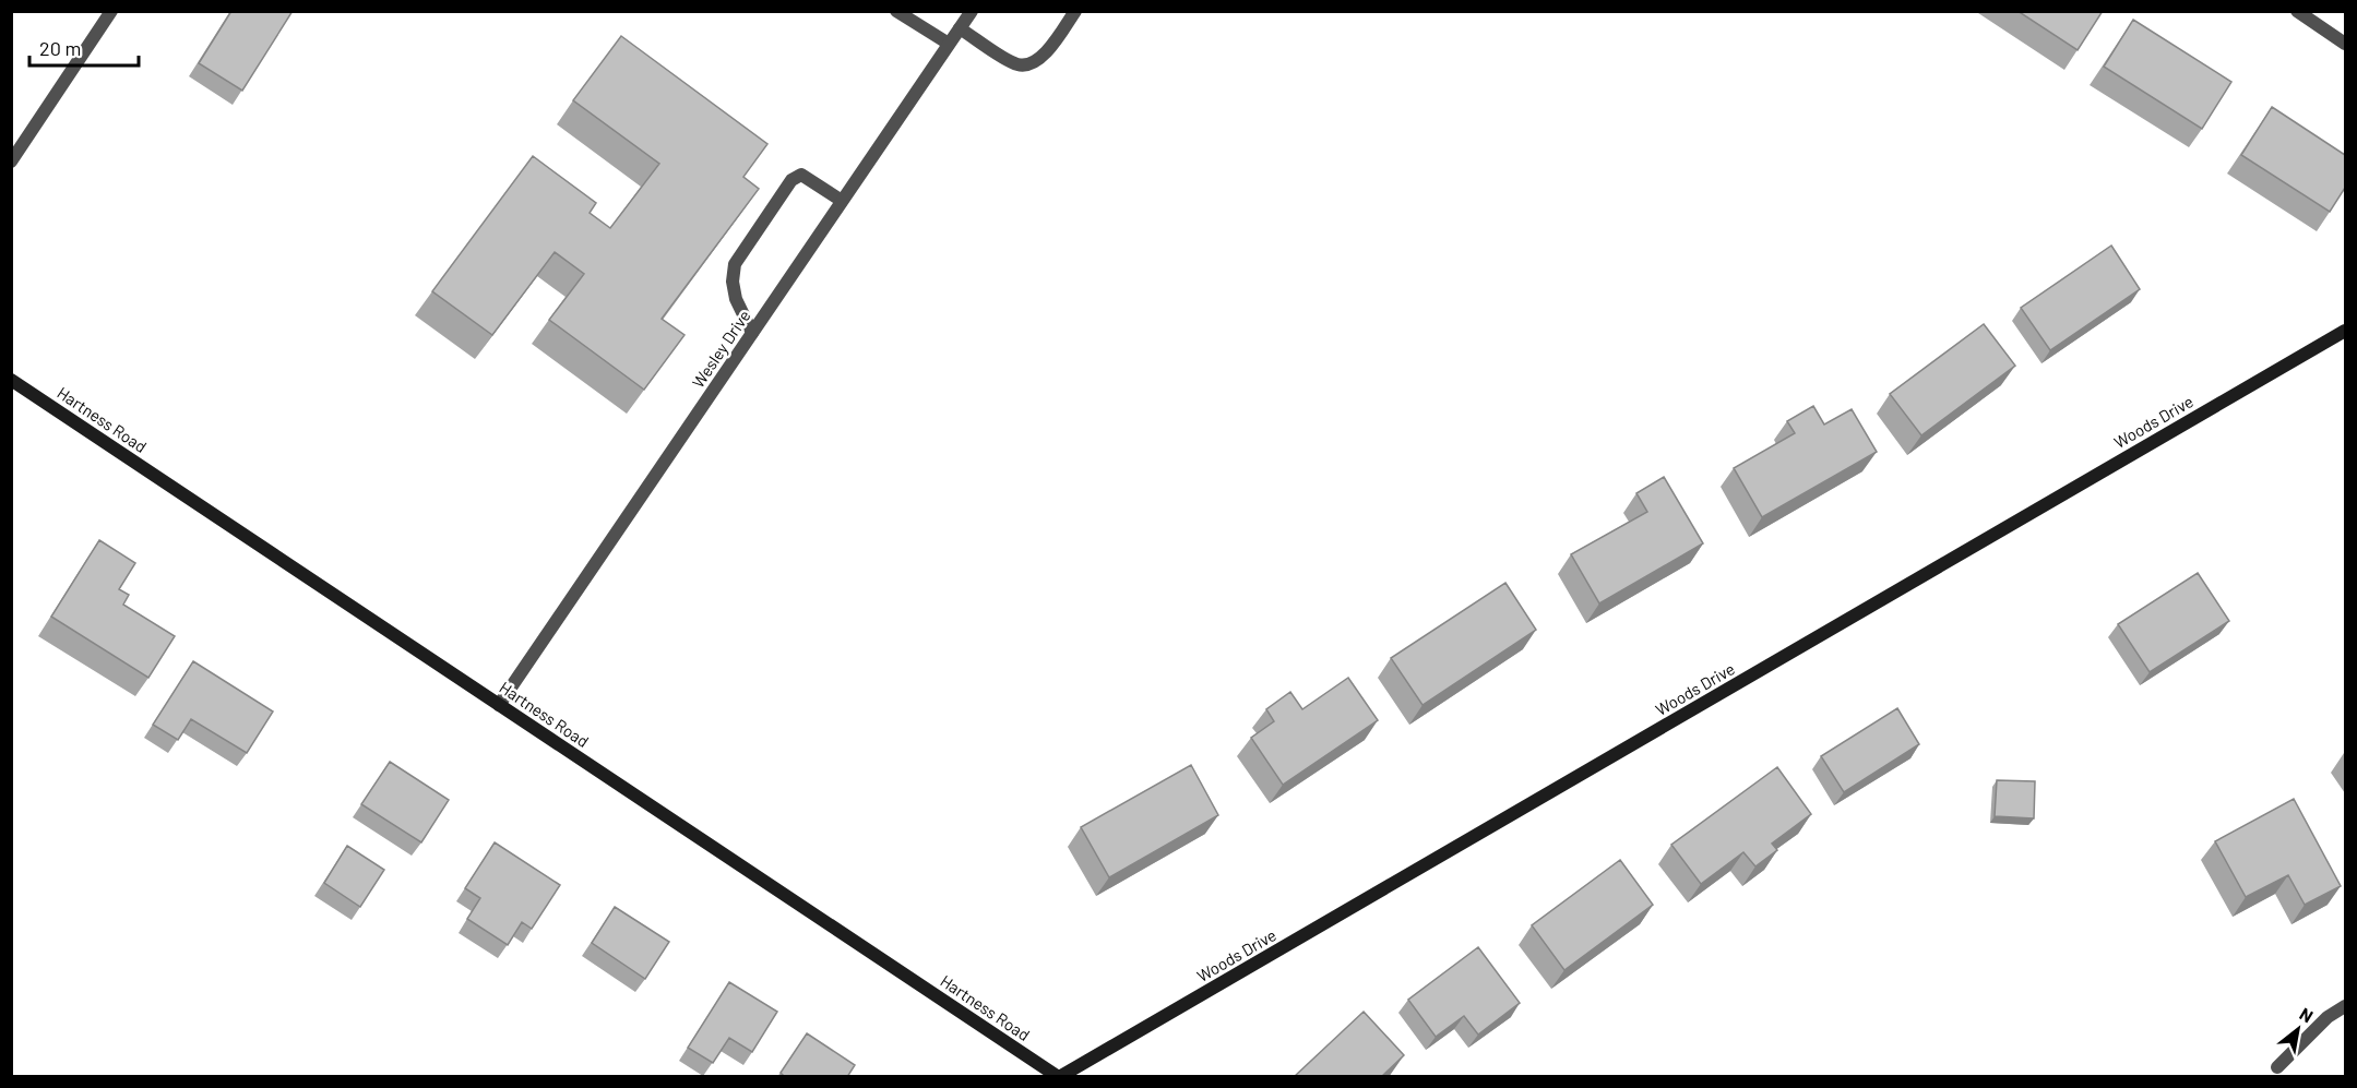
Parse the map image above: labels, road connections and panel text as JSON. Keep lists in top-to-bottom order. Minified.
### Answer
{"streets":{"street":["Wesley Drive","Hartness Road","Woods Drive"]},"crossings":[["Wesley Drive","Hartness Road"],["Hartness Road","Woods Drive"]],"scale_bar":"20 m","north":"top right"}
